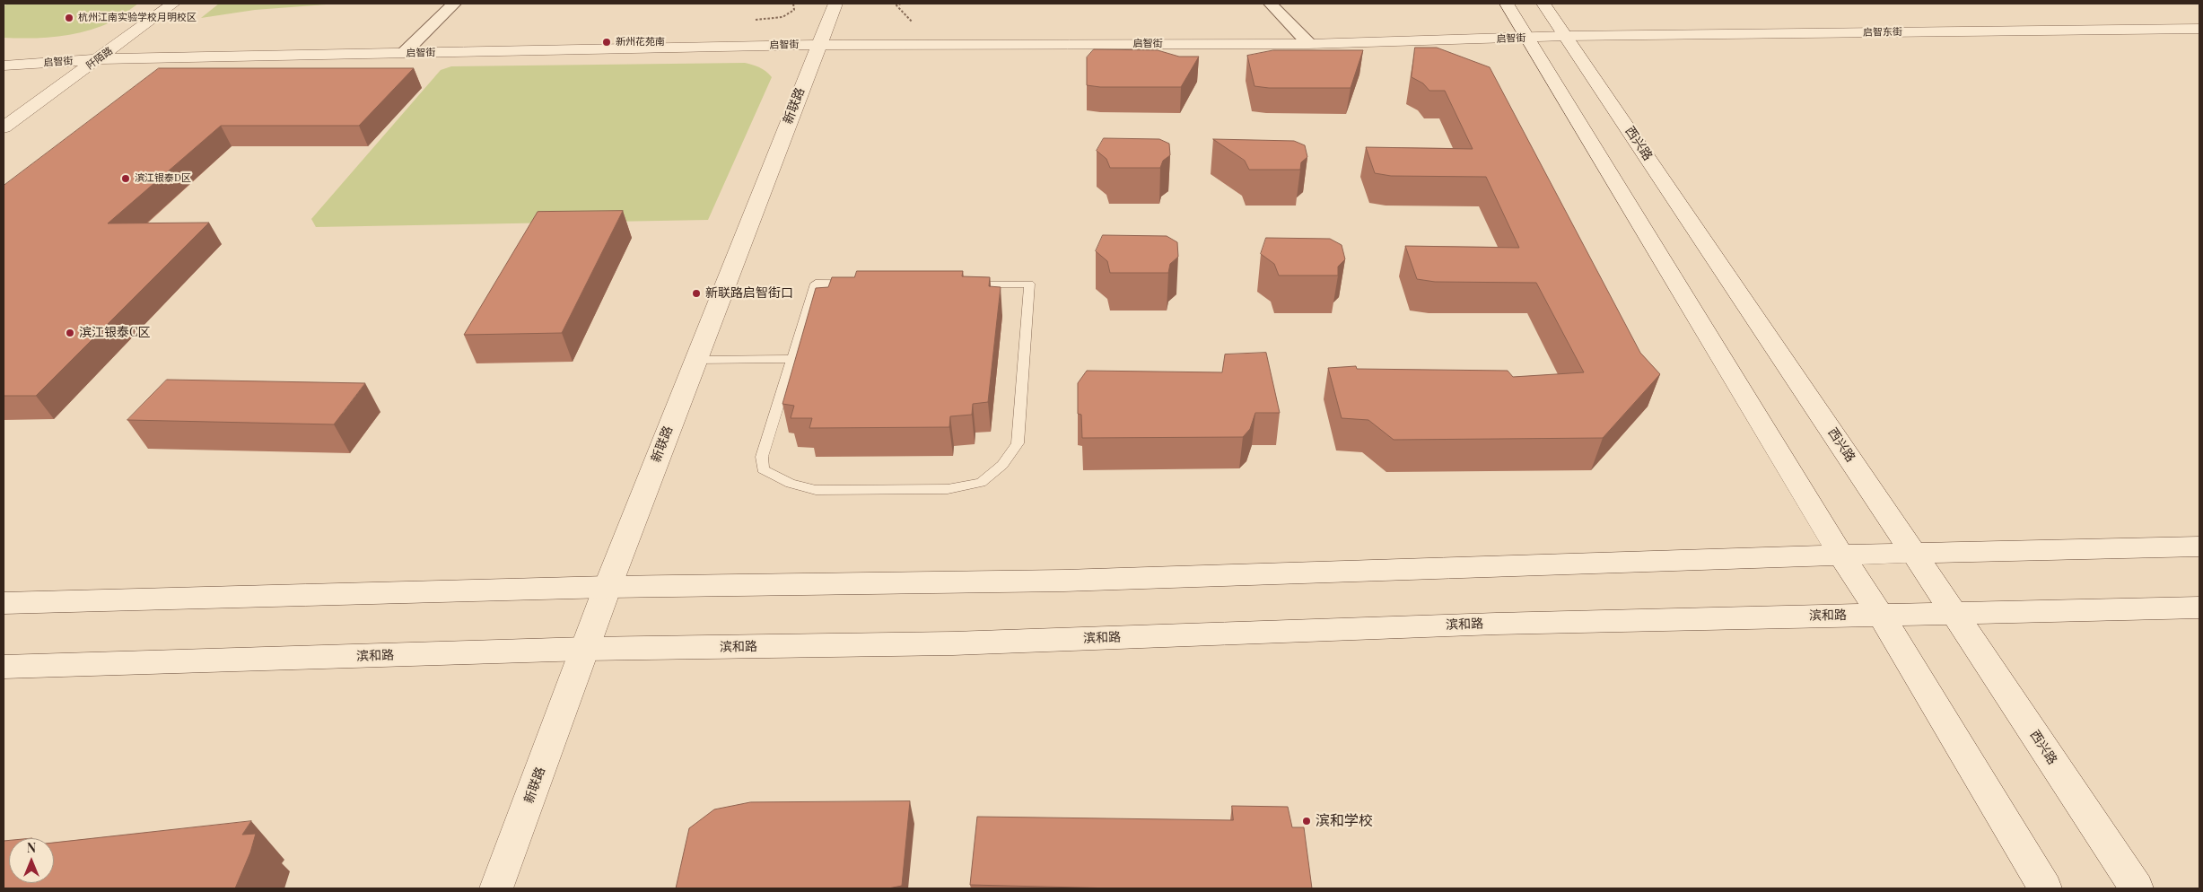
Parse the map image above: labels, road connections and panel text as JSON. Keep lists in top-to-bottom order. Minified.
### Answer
{"streets":{"main road":["启智东街","启智街","阡陌路","新联路","西兴路","滨和路"]},"crossings":[["启智东街","启智街"],["启智东街","西兴路"],["启智街","阡陌路"],["启智街","新联路"],["启智街","西兴路"],["新联路","滨和路"],["西兴路","滨和路"]],"places":["杭州江南实验学校月明校区","新州花苑南","滨江银泰D区","新联路启智街口","滨江银泰C区","滨和学校"],"north":"top"}
